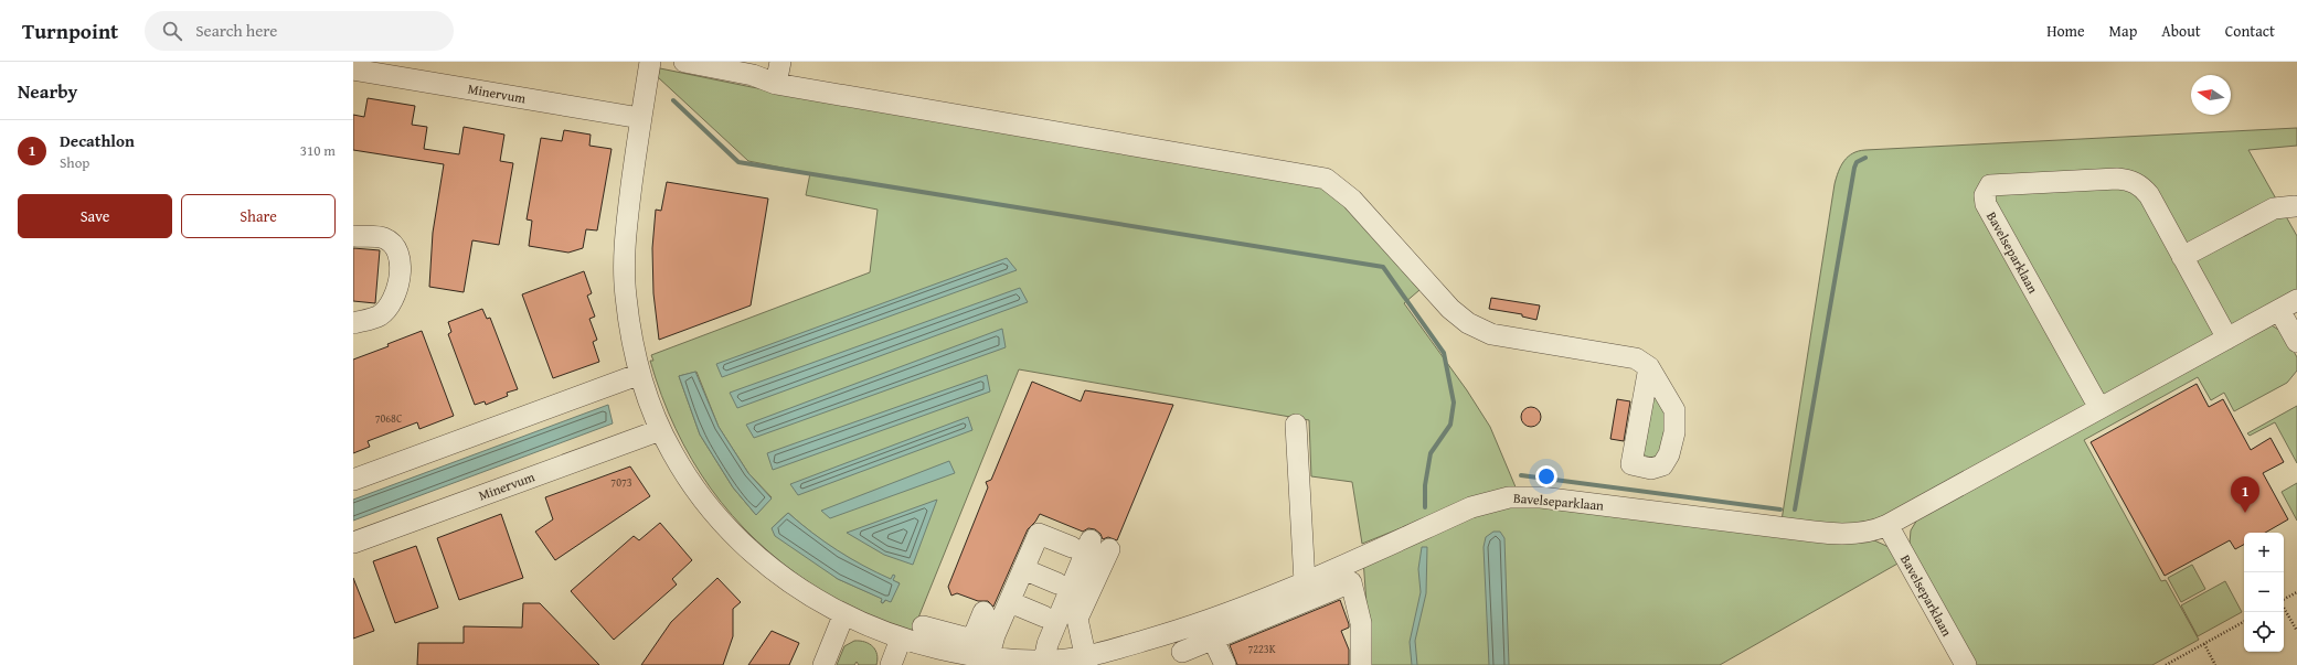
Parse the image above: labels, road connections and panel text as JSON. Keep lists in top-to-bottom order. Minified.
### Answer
{"streets":{"street":["Minervum","Bavelseparklaan"]},"house_numbers":["7068C","7073","7223K"],"north":"left","page":{"header":"Turnpoint","search":"Search here","nav":["Home","Map","About","Contact"],"heading":"Nearby","list":[{"mark":"1","name":"Decathlon","note":"Shop","value":"310 m"}],"buttons":["Save","Share"],"pins":"1","map_buttons":["+","−"]}}
